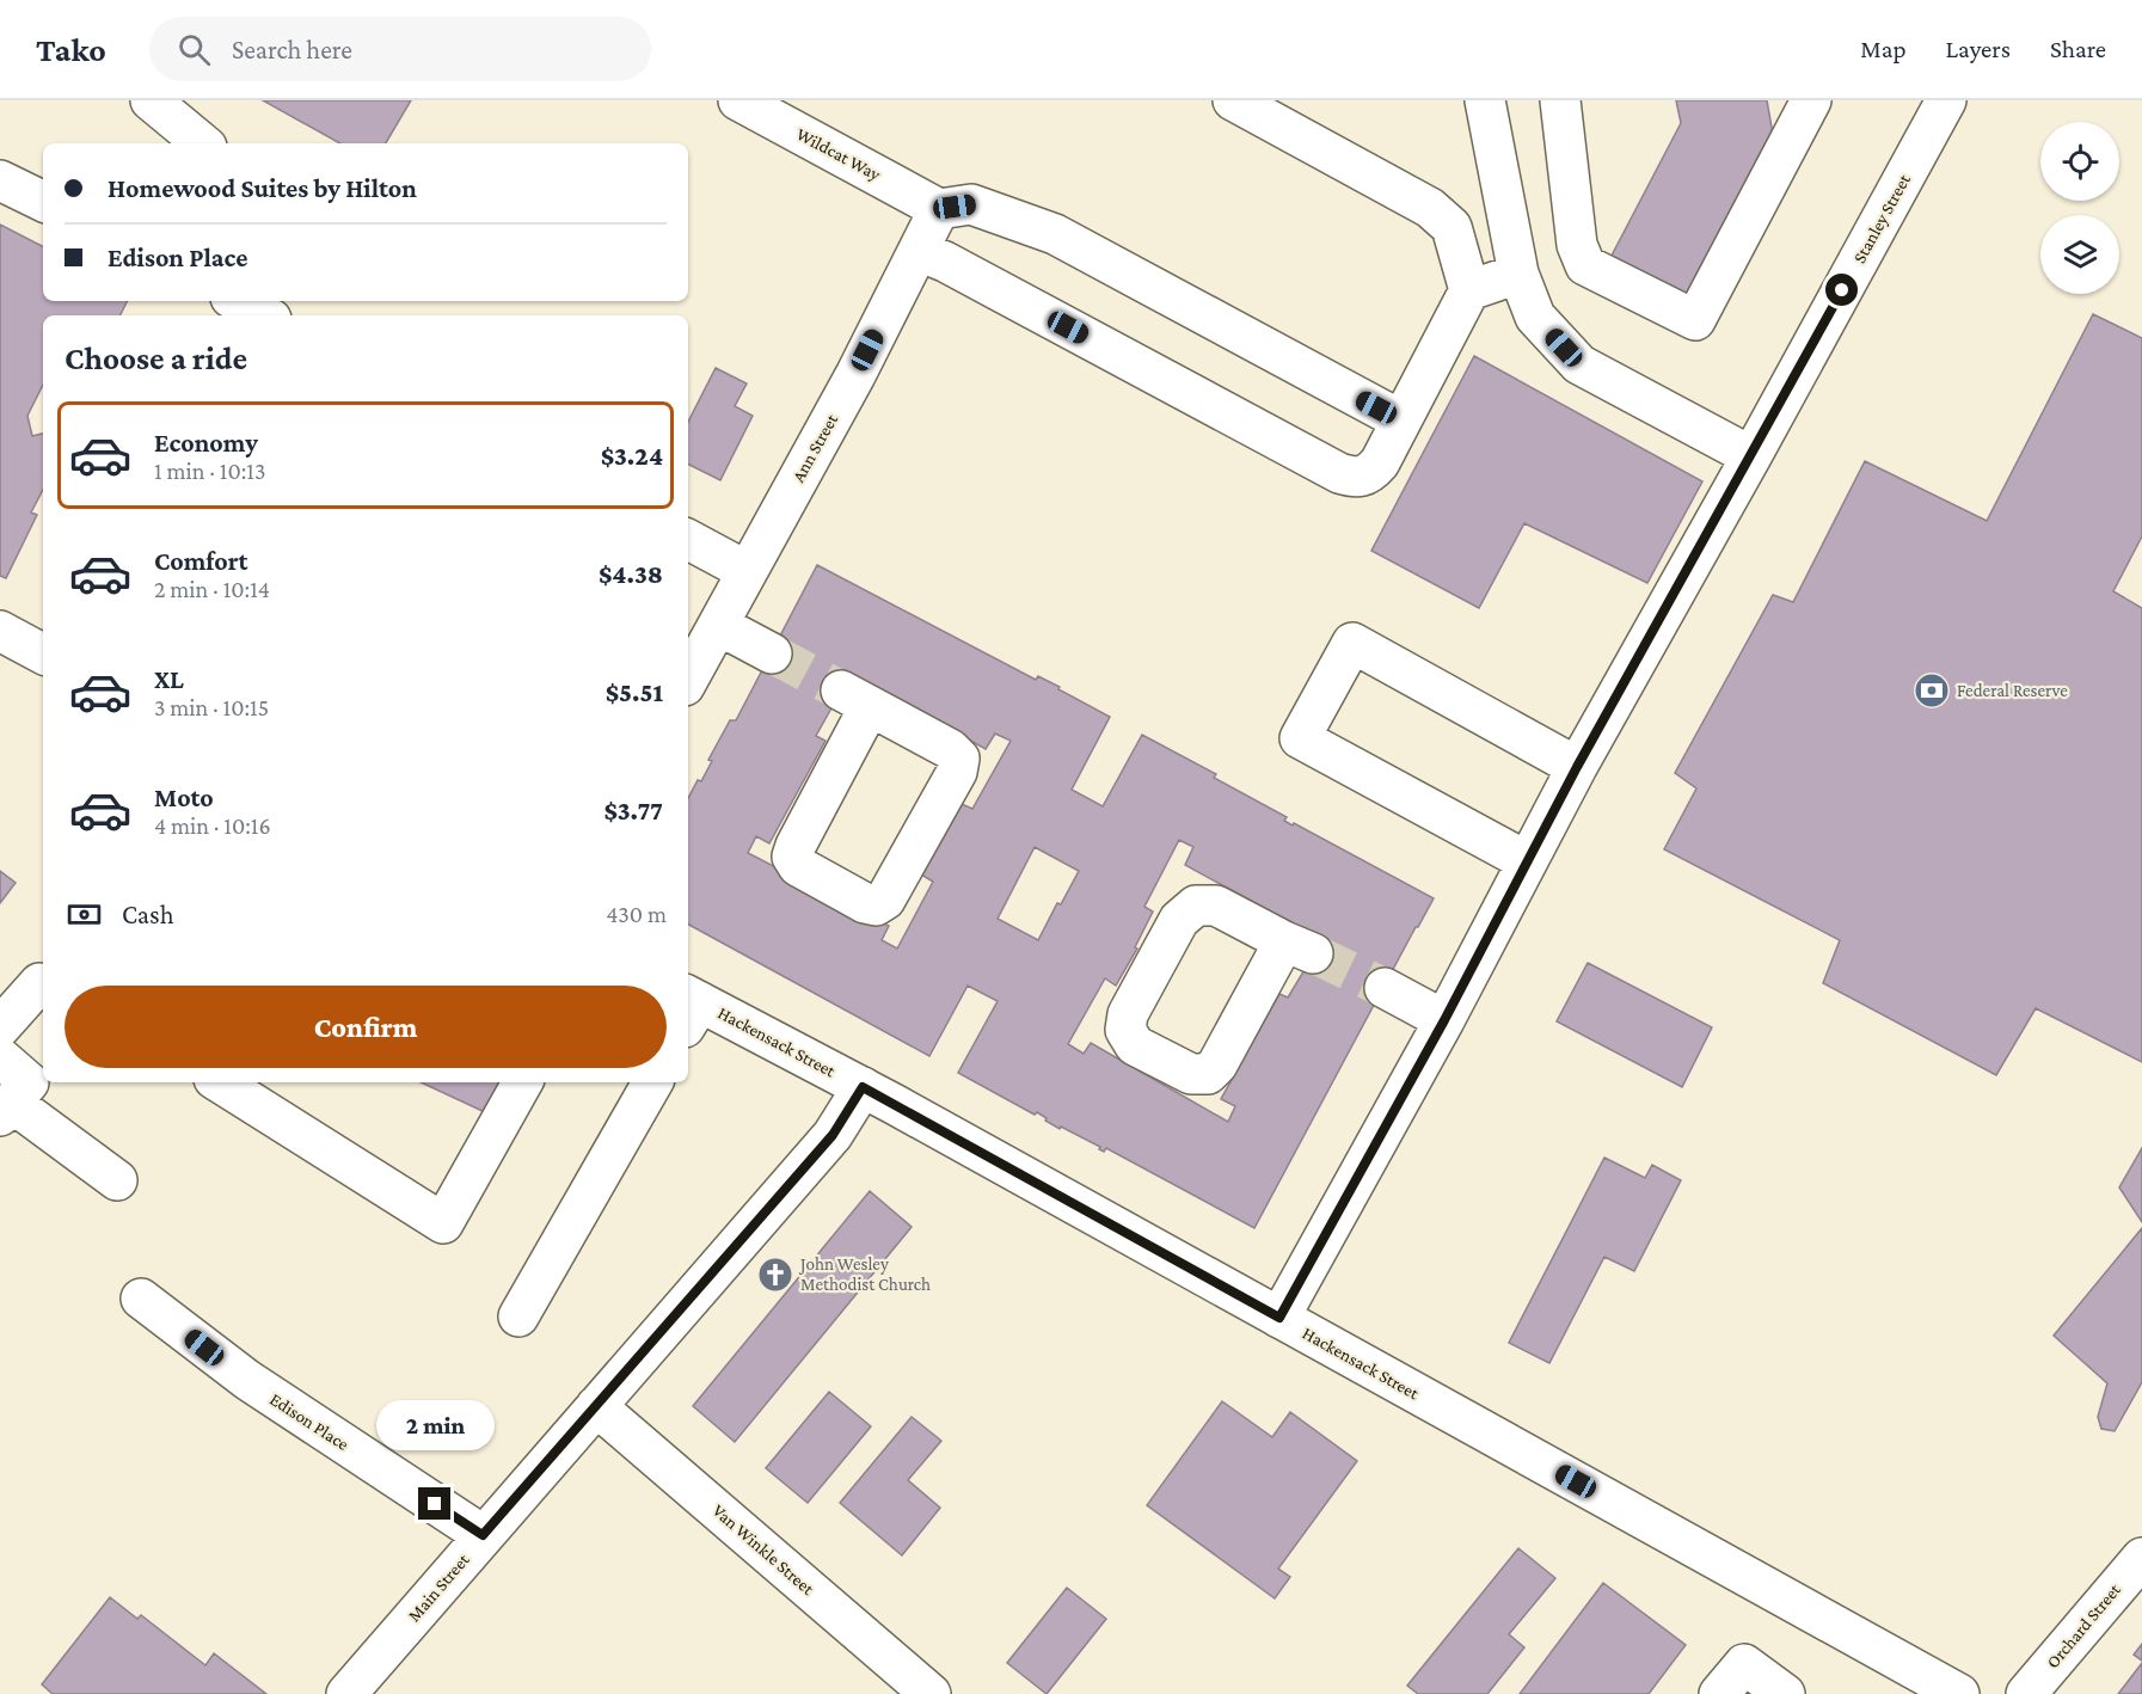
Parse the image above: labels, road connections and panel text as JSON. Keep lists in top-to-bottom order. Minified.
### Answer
{"streets":{"street":["Wildcat Way","Stanley Street","Ann Street","Hackensack Street","Edison Place","Van Winkle Street","Main Street","Orchard Street"]},"crossings":[["Wildcat Way","Ann Street"],["Stanley Street","Hackensack Street"],["Hackensack Street","Main Street"],["Edison Place","Main Street"],["Van Winkle Street","Main Street"]],"places":{"bank":["Federal Reserve"],"church":["John Wesley Methodist Church"]},"page":{"header":"Tako","search":"Search here","nav":["Map","Layers","Share"],"banner":["Homewood Suites by Hilton","Edison Place"],"heading":"Choose a ride","list":[{"name":"Economy","note":"1 min · 10:13","value":"$3.24"},{"name":"Comfort","note":"2 min · 10:14","value":"$4.38"},{"name":"XL","note":"3 min · 10:15","value":"$5.51"},{"name":"Moto","note":"4 min · 10:16","value":"$3.77"}],"pay":["Cash","430 m"],"buttons":"Confirm","bubble":"2 min"}}
